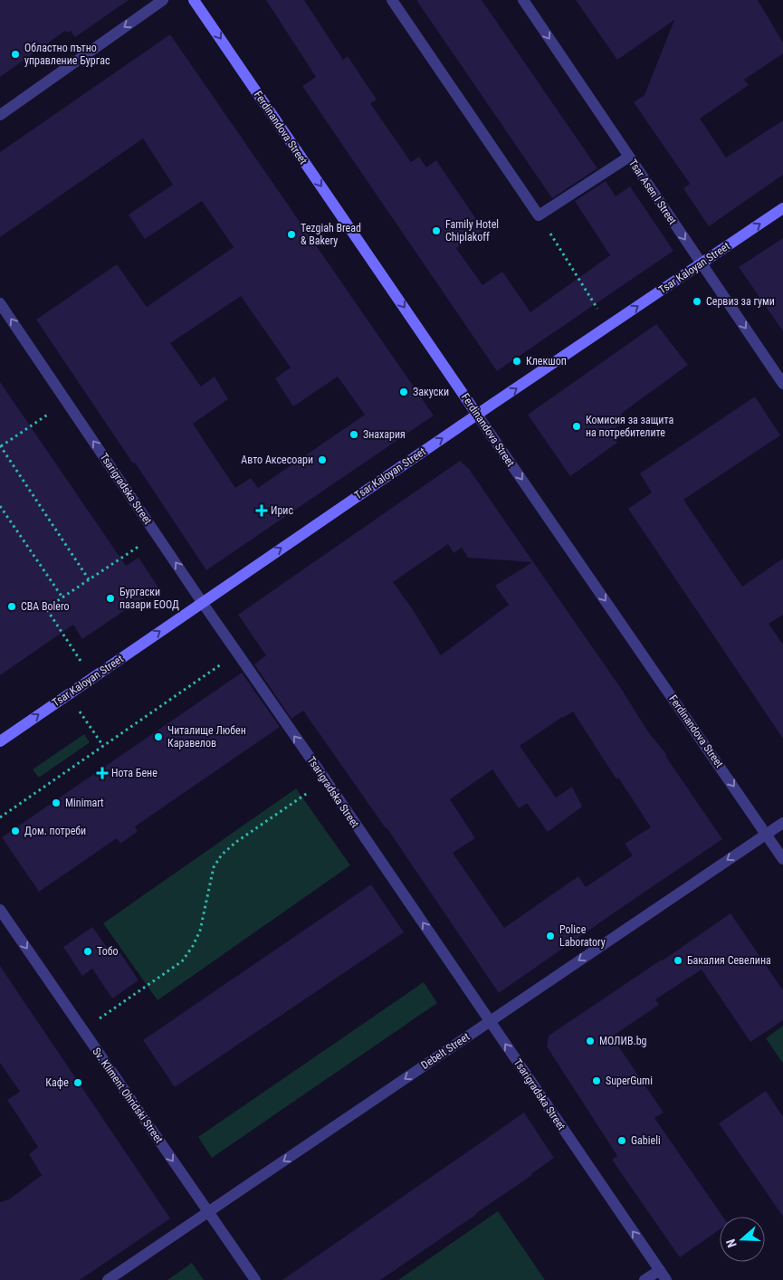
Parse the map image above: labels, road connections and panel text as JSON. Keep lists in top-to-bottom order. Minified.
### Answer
{"streets":{"street":["Ferdinandova Street","Tsar Asen I Street","Tsar Kaloyan Street","Tsarigradska Street","Debelt Street","Sv. Kliment Ohridski Street"]},"crossings":[["Ferdinandova Street","Tsar Kaloyan Street"],["Ferdinandova Street","Debelt Street"],["Tsar Asen I Street","Tsar Kaloyan Street"],["Tsar Kaloyan Street","Tsarigradska Street"],["Tsarigradska Street","Debelt Street"],["Debelt Street","Sv. Kliment Ohridski Street"]],"one_way":["Ferdinandova Street","Tsar Asen I Street","Tsar Kaloyan Street","Tsarigradska Street","Debelt Street","Sv. Kliment Ohridski Street"],"places":{"other":["Oбластно пътно управление Бургас","Family Hotel Chiplakoff","Tezgiah Bread & Bakery","Сервиз за гуми","Клекшоп","Закуски","Комисия за защита на потребителите","Знахария","Авто Аксесоари","Бургаски пазари ЕООД","CBA Bolero","Читалище Любен Каравелов","Minimart","Дом. потреби","Police Laboratory","Тобо","Бакалия Севелина","МОЛИВ.bg","SuperGumi","Кафе","Gabieli"],"health":["Ирис","Нота Бене"]},"north":"left"}
